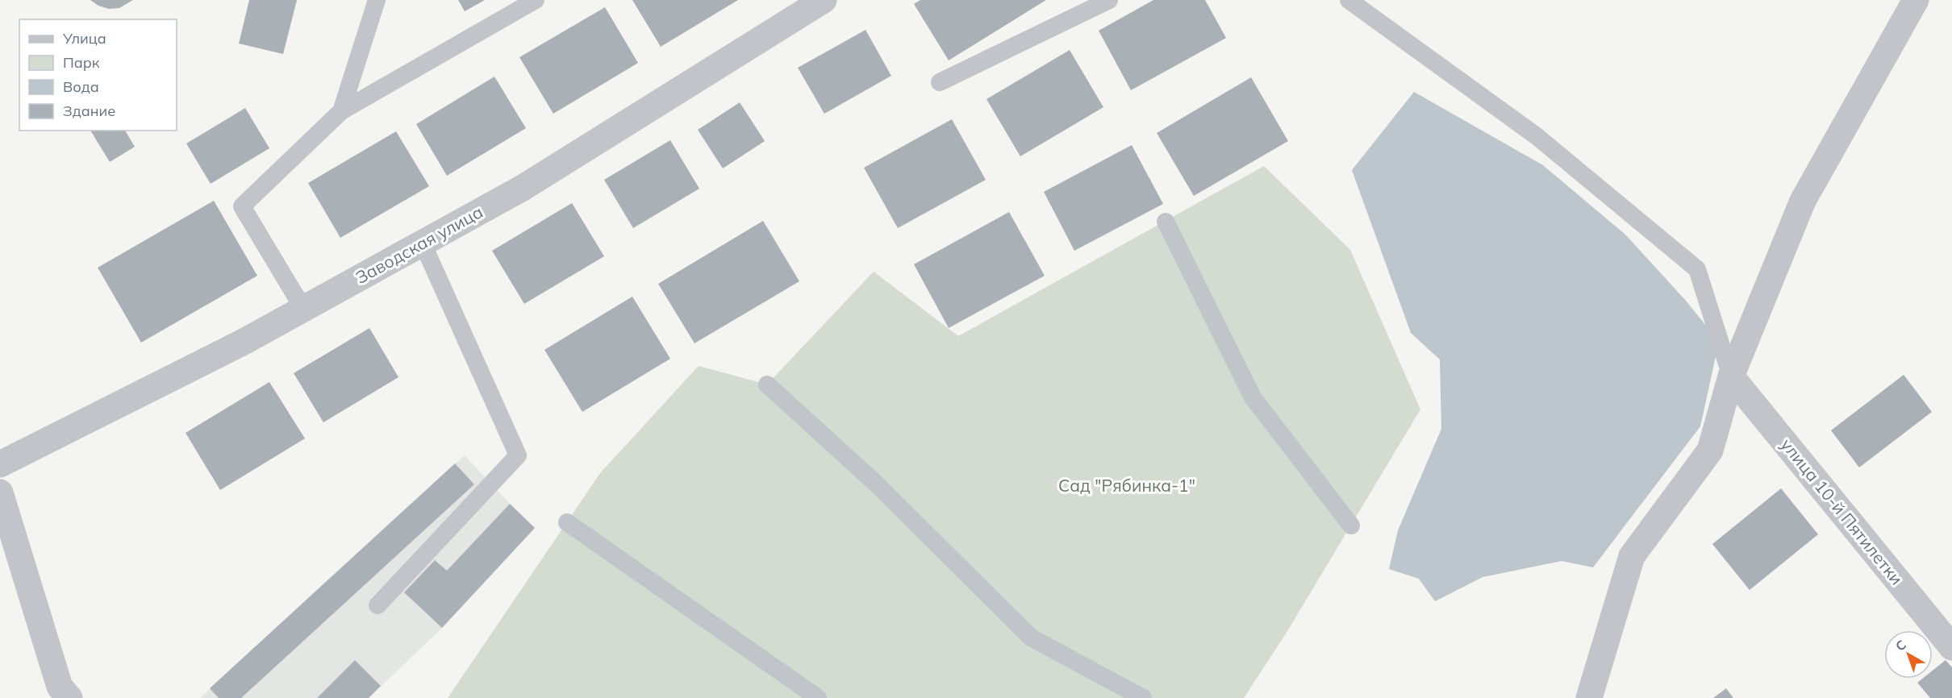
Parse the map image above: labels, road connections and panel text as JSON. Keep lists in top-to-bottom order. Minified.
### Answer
{"streets":{"street":["Заводская улица","улица 10-й Пятилетки"]},"parks":["Сад \"Рябинка-1\""],"legend":["Улица","Парк","Вода","Здание"],"north":"top left"}
